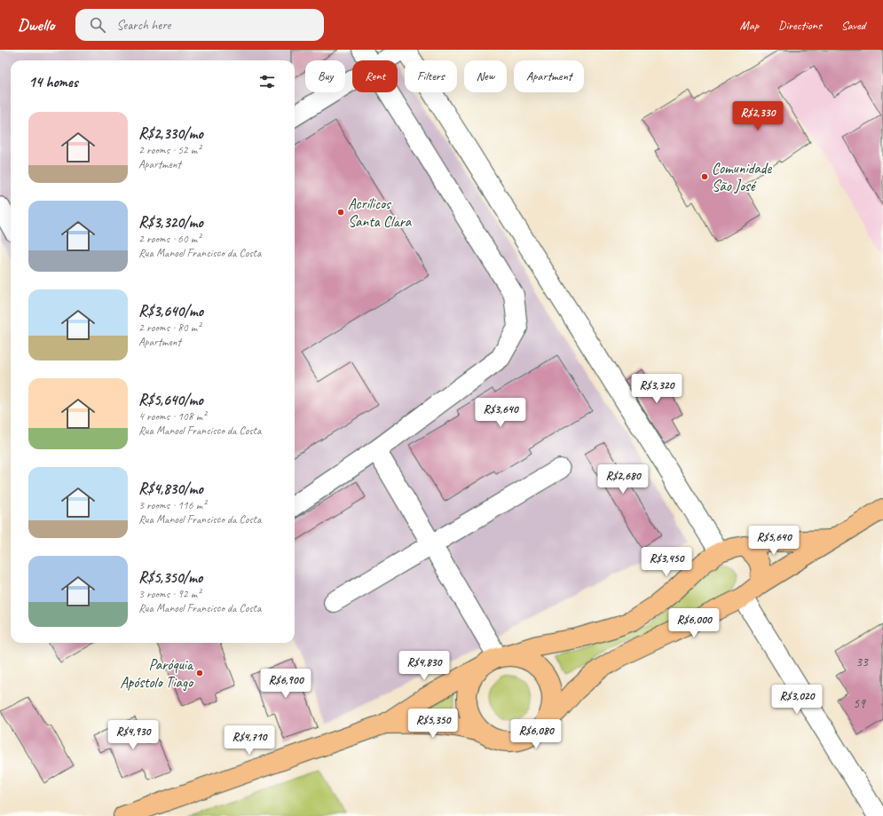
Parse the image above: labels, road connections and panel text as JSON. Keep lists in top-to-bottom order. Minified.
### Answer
{"places":["Comunidade São José","Acrílicos Santa Clara","Paróquia Apóstolo Tiago"],"house_numbers":["33","59"],"page":{"header":"Dwello","search":"Search here","nav":["Map","Directions","Saved"],"chip":["Buy","Rent","Filters","New","Apartment"],"heading":"14 homes","price":["R$2,330","R$3,320","R$3,640","R$2,680","R$5,640","R$3,450","R$6,000","R$4,830","R$6,900","R$3,020","R$5,350","R$6,080","R$4,930","R$4,710"],"list":[{"name":"R$2,330/mo","note":"2 rooms · 52 m² · Apartment"},{"name":"R$3,320/mo","note":"2 rooms · 60 m² · Rua Manoel Francisco da Costa"},{"name":"R$3,640/mo","note":"2 rooms · 80 m² · Apartment"},{"name":"R$5,640/mo","note":"4 rooms · 108 m² · Rua Manoel Francisco da Costa"},{"name":"R$4,830/mo","note":"3 rooms · 116 m² · Rua Manoel Francisco da Costa"},{"name":"R$5,350/mo","note":"3 rooms · 92 m² · Rua Manoel Francisco da Costa"}]}}
